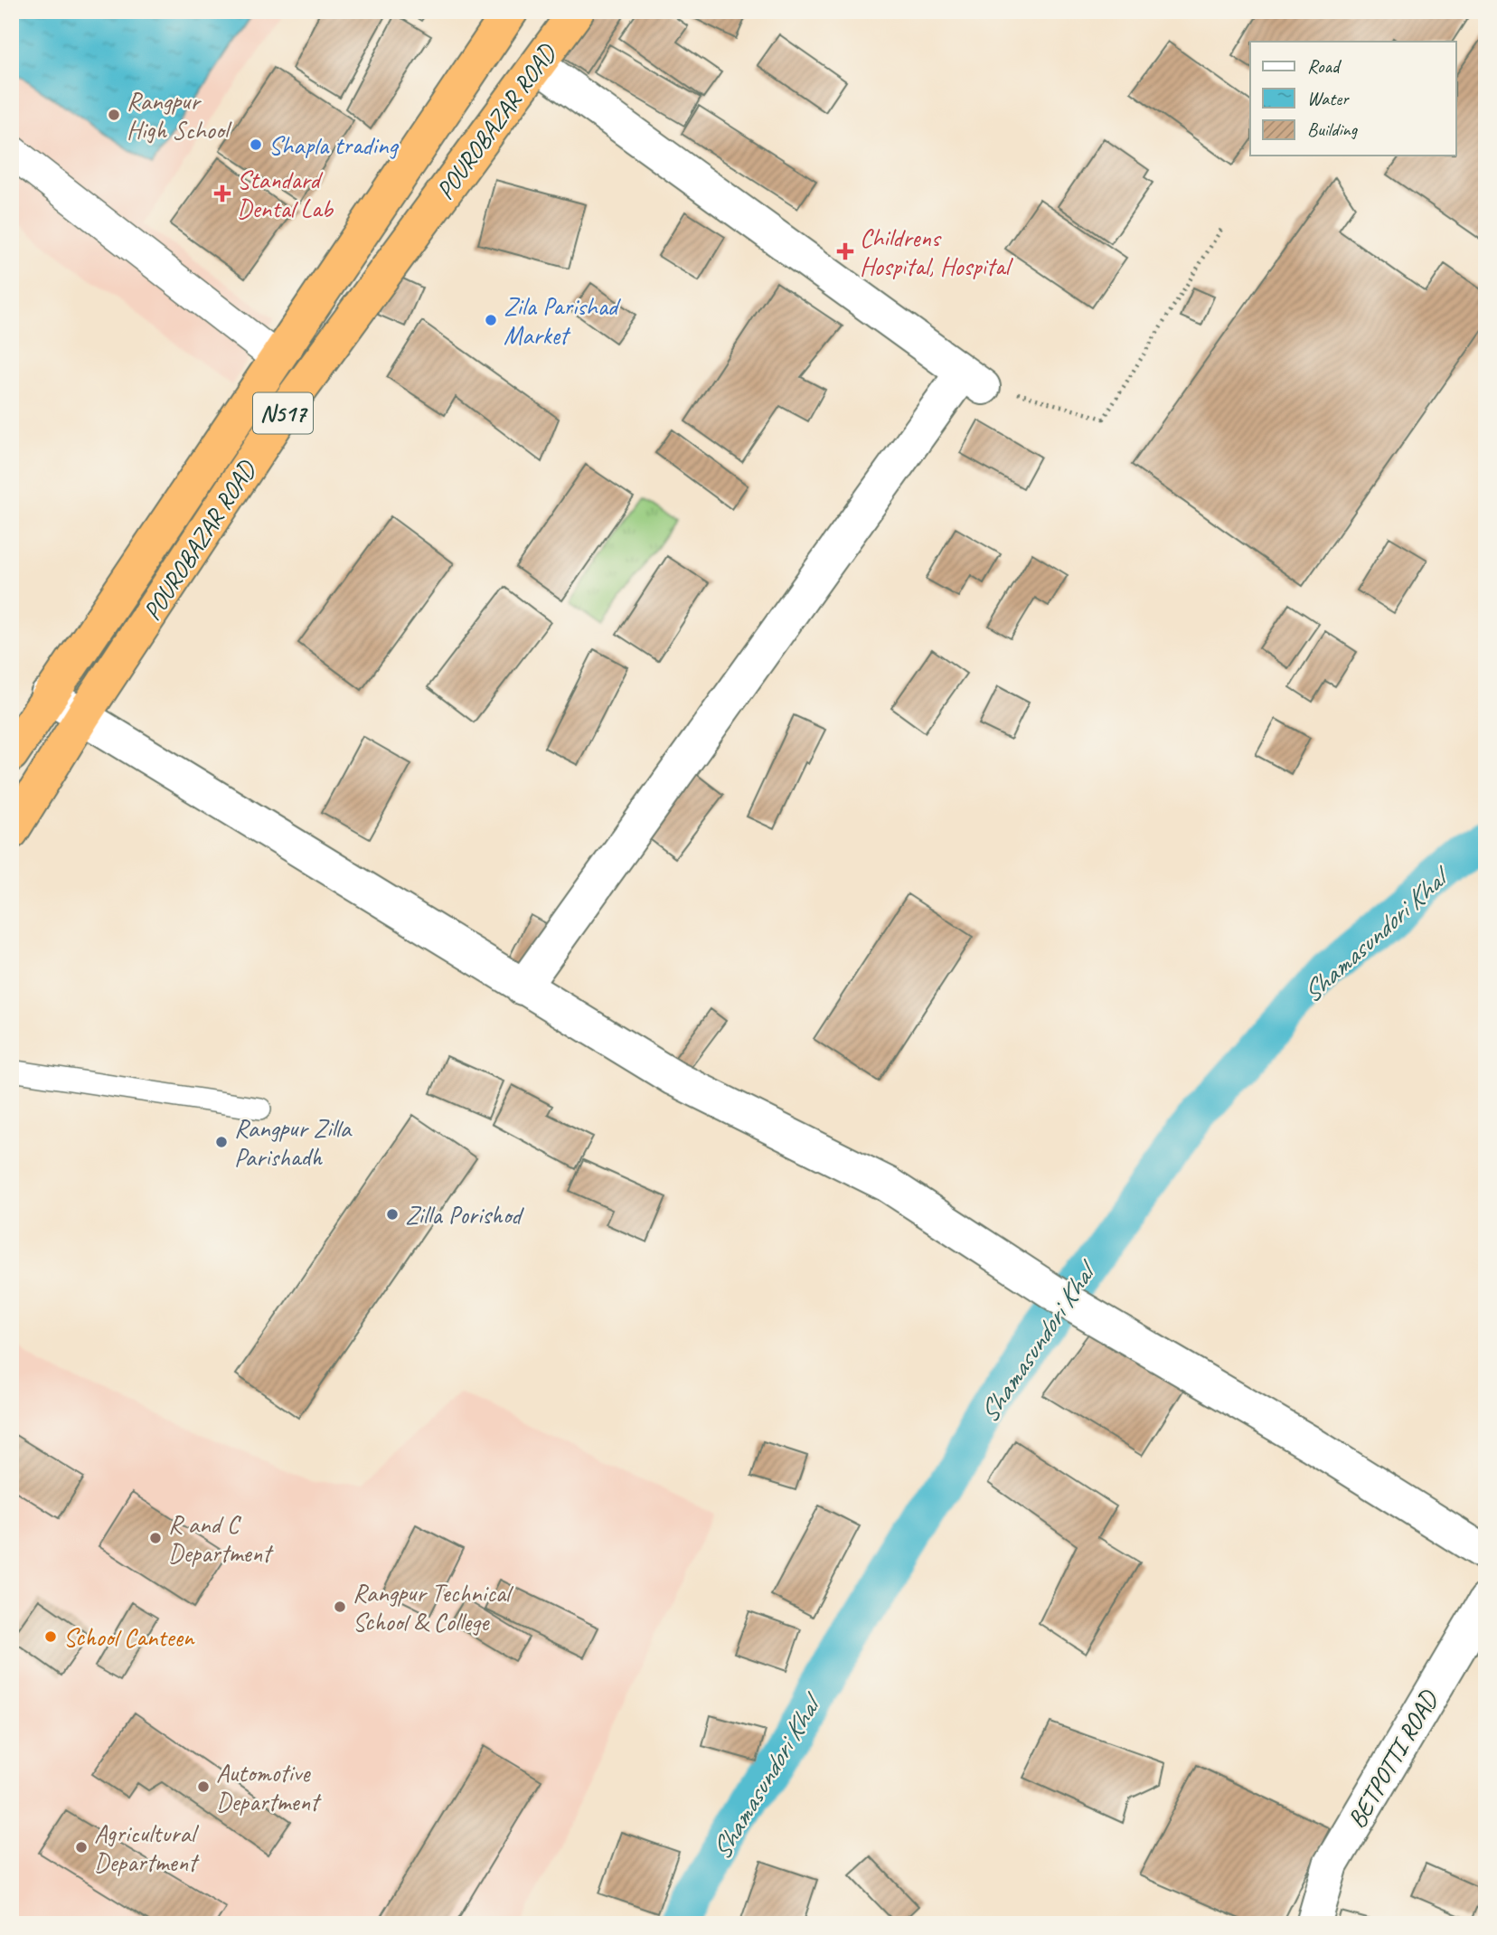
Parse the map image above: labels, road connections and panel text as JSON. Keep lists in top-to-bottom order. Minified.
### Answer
{"streets":{"highway":["POUROBAZAR ROAD","N517"],"street":["BETPOTTI ROAD"]},"water":["Shamasundori Khal"],"places":{"other":["Rangpur High School","Shapla trading","Zila Parishad Market","Rangpur Zilla Parishadh","Zilla Porishod","R and C Department","Rangpur Technical School & College","School Canteen","Automotive Department","Agricultural Department"],"health":["Standard Dental Lab","Childrens Hospital, Hospital"]},"legend":["Road","Water","Building"]}
